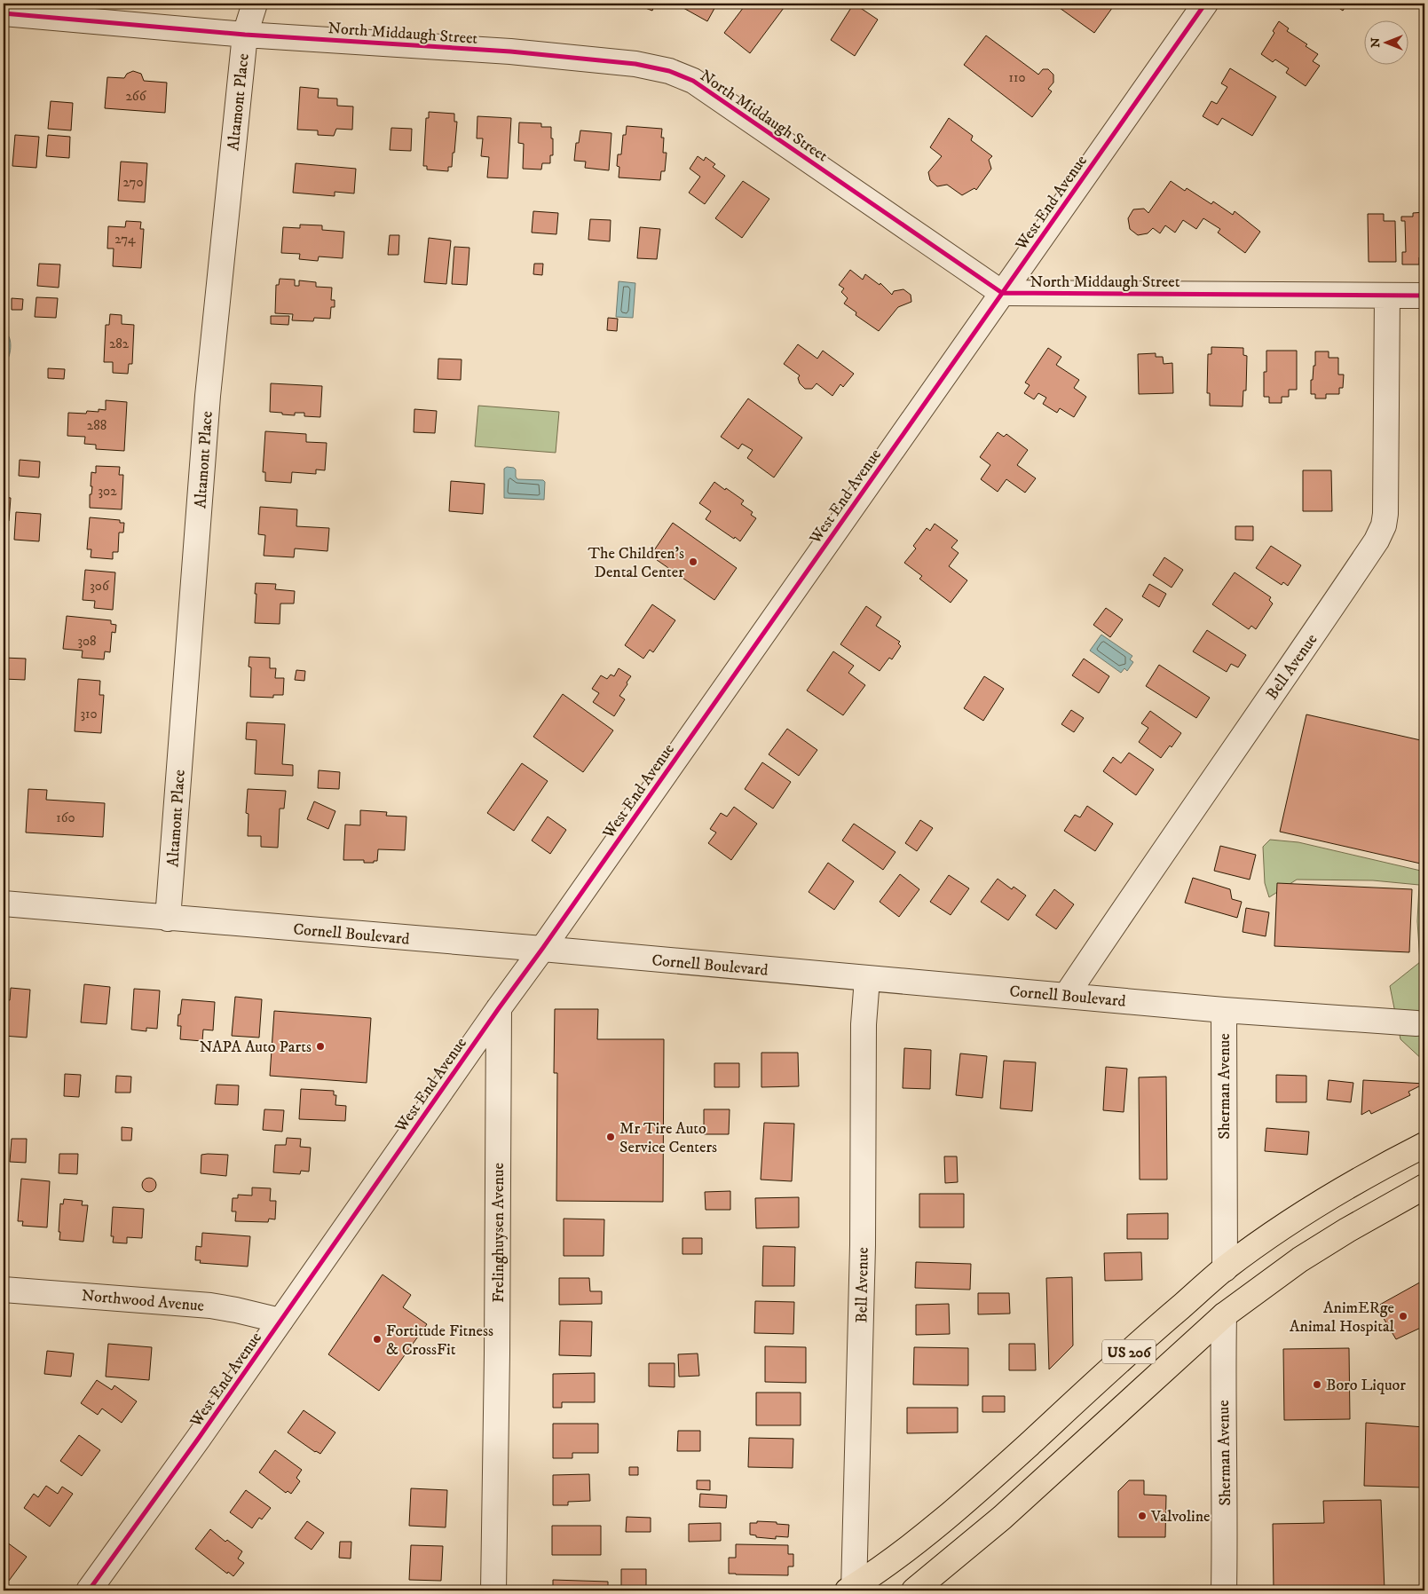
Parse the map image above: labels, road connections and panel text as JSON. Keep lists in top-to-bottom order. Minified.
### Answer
{"streets":{"highway":["US 206"],"street":["North Middaugh Street","Altamont Place","West End Avenue","Bell Avenue","Cornell Boulevard","Sherman Avenue","Frelinghuysen Avenue","Northwood Avenue"]},"crossings":[["North Middaugh Street","Altamont Place"],["North Middaugh Street","West End Avenue"],["North Middaugh Street","Bell Avenue"],["Altamont Place","Cornell Boulevard"],["West End Avenue","Cornell Boulevard"],["West End Avenue","Frelinghuysen Avenue"],["West End Avenue","Northwood Avenue"],["Bell Avenue","Cornell Boulevard"],["Bell Avenue","US 206"],["Cornell Boulevard","Sherman Avenue"],["Sherman Avenue","US 206"]],"places":["The Children's Dental Center","NAPA Auto Parts","Mr Tire Auto Service Centers","AnimERge Animal Hospital","Fortitude Fitness & CrossFit","Boro Liquor","Valvoline"],"house_numbers":["110","266","270","274","282","288","302","306","308","310","160"],"north":"left"}
